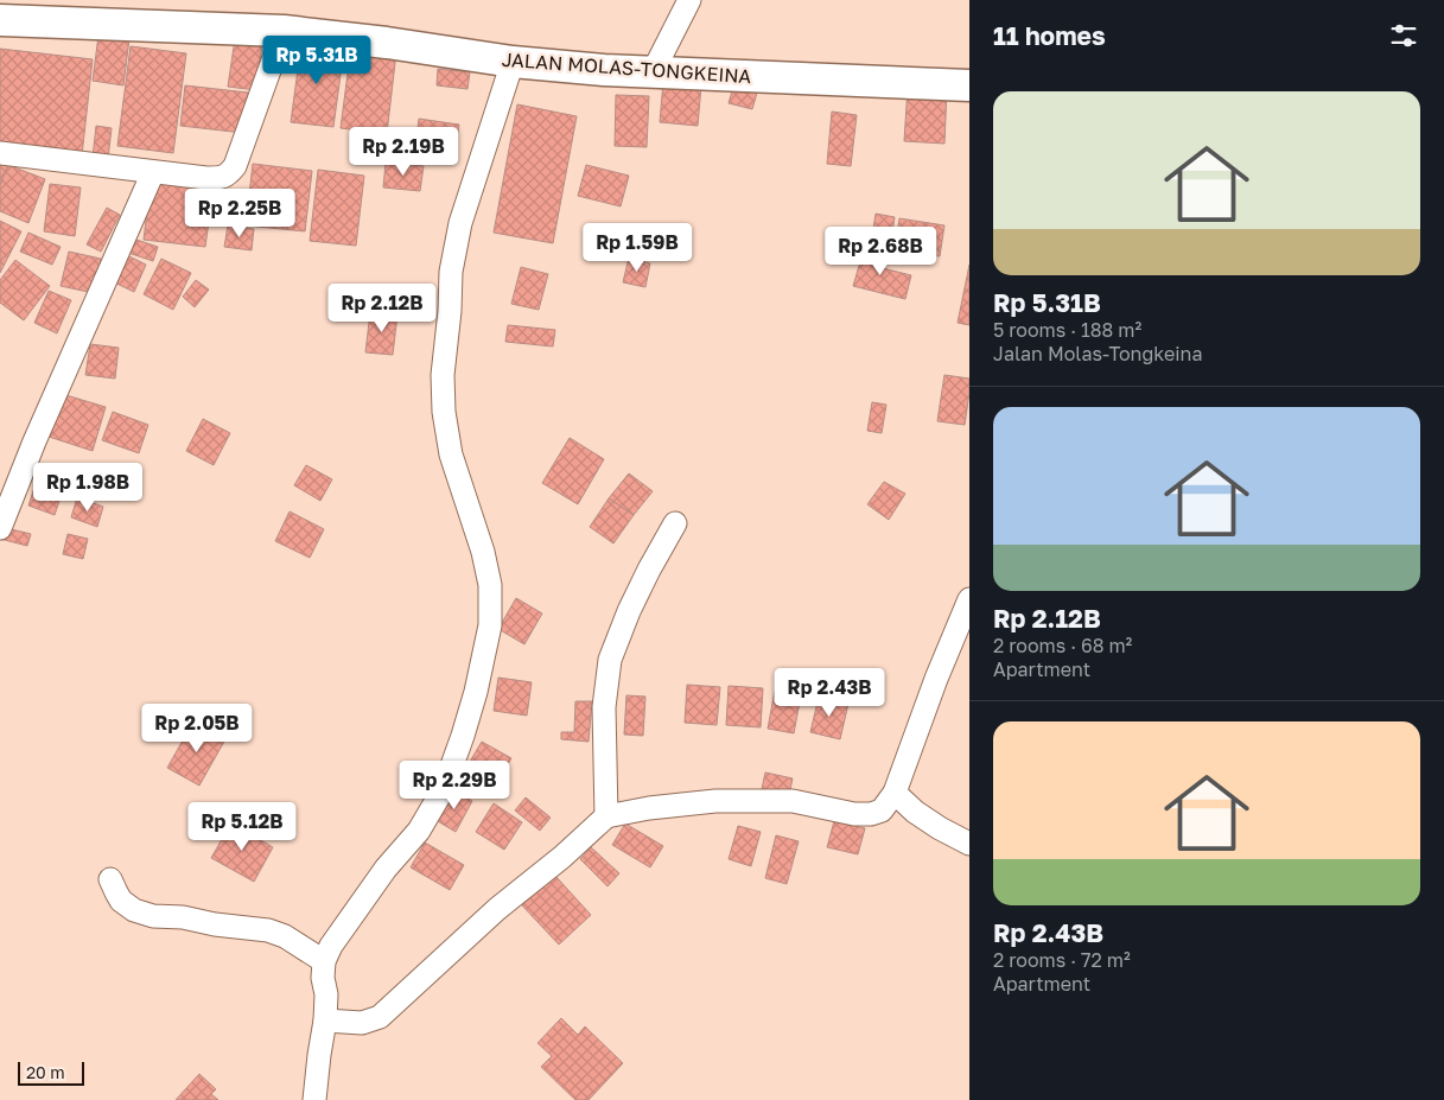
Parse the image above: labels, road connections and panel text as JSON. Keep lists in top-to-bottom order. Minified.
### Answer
{"streets":{"main road":["JALAN MOLAS-TONGKEINA"]},"scale_bar":"20 m","page":{"heading":"11 homes","price":["Rp 5.31B","Rp 2.19B","Rp 2.25B","Rp 1.59B","Rp 2.68B","Rp 2.12B","Rp 1.98B","Rp 2.43B","Rp 2.05B","Rp 2.29B","Rp 5.12B"],"list":[{"name":"Rp 5.31B","note":"5 rooms · 188 m² · Jalan Molas-Tongkeina"},{"name":"Rp 2.12B","note":"2 rooms · 68 m² · Apartment"},{"name":"Rp 2.43B","note":"2 rooms · 72 m² · Apartment"}],"scale":"20 m"}}
